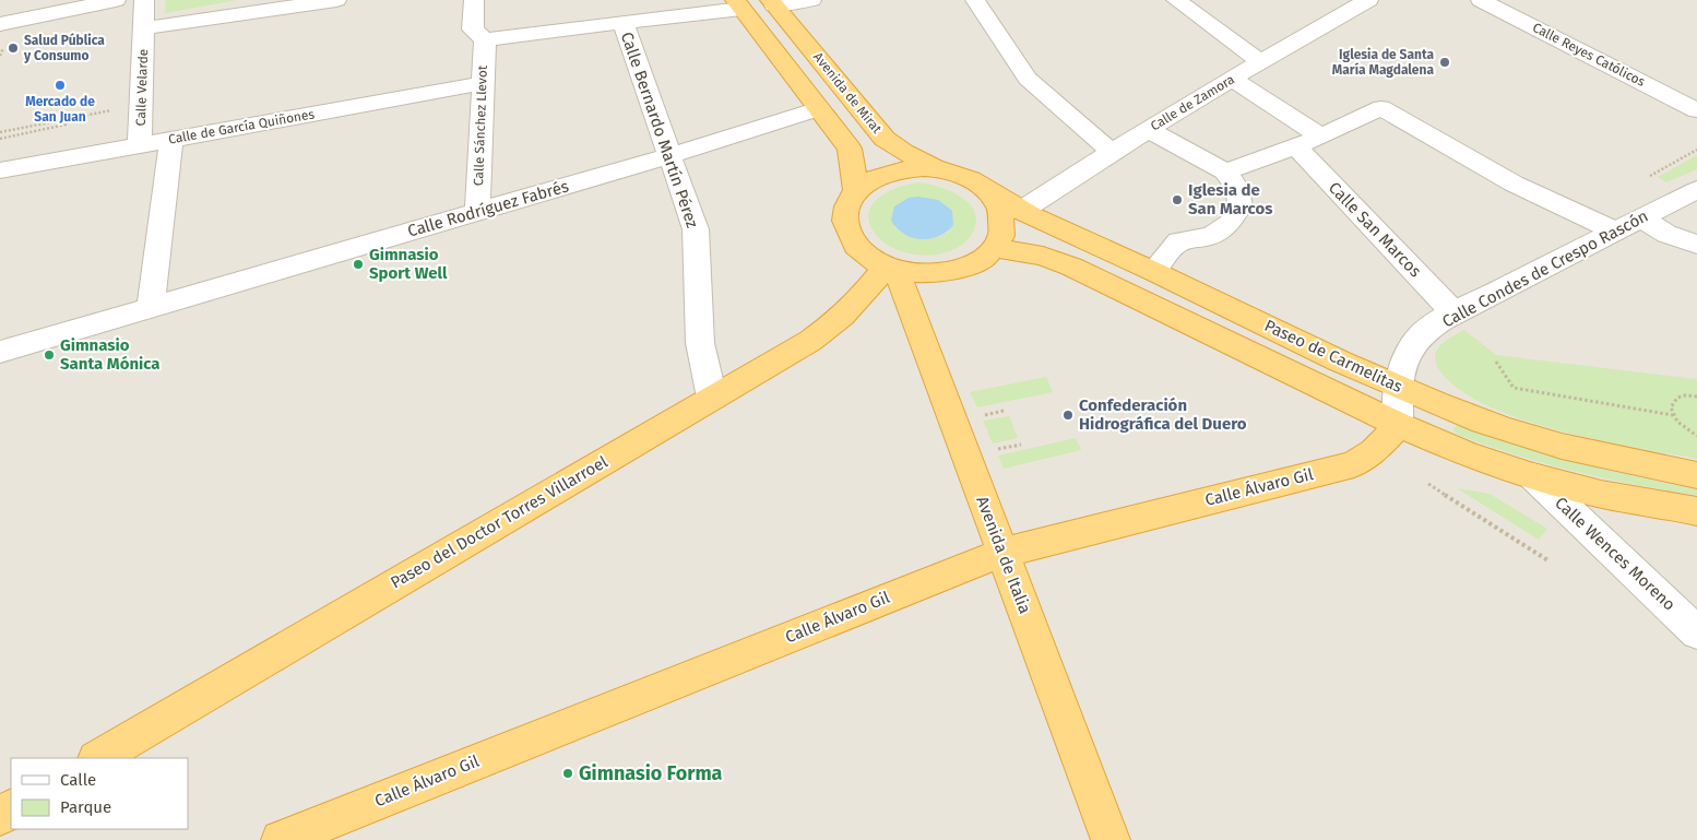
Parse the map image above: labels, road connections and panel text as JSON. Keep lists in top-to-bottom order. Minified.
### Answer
{"streets":{"highway":["Avenida de Mirat","Paseo de Carmelitas","Calle Álvaro Gil","Paseo del Doctor Torres Villarroel","Avenida de Italia"],"street":["Calle Reyes Católicos","Calle Velarde","Calle de Zamora","Calle Sánchez Llevot","Calle de García Quiñones","Calle Bernardo Martín Pérez","Calle Rodríguez Fabrés","Calle San Marcos","Calle Condes de Crespo Rascón","Calle Wences Moreno"]},"crossings":[["Calle Velarde","Calle de García Quiñones"],["Avenida de Mirat","Calle Rodríguez Fabrés"],["Avenida de Mirat","Paseo de Carmelitas"],["Avenida de Mirat","Paseo del Doctor Torres Villarroel"],["Avenida de Mirat","Avenida de Italia"],["Calle de Zamora","Paseo de Carmelitas"],["Calle Sánchez Llevot","Calle de García Quiñones"],["Calle Sánchez Llevot","Calle Rodríguez Fabrés"],["Calle Bernardo Martín Pérez","Calle Rodríguez Fabrés"],["Calle Bernardo Martín Pérez","Paseo del Doctor Torres Villarroel"],["Calle San Marcos","Calle Condes de Crespo Rascón"],["Calle Condes de Crespo Rascón","Paseo de Carmelitas"],["Calle Condes de Crespo Rascón","Calle Álvaro Gil"],["Paseo de Carmelitas","Calle Álvaro Gil"],["Paseo de Carmelitas","Paseo del Doctor Torres Villarroel"],["Paseo de Carmelitas","Calle Wences Moreno"],["Paseo de Carmelitas","Avenida de Italia"],["Calle Álvaro Gil","Avenida de Italia"],["Paseo del Doctor Torres Villarroel","Avenida de Italia"]],"places":["Salud Pública y Consumo","Iglesia de Santa María Magdalena","Mercado de San Juan","Iglesia de San Marcos","Gimnasio Sport Well","Gimnasio Santa Mónica","Confederación Hidrográfica del Duero","Gimnasio Forma"],"legend":["Calle","Parque"]}
